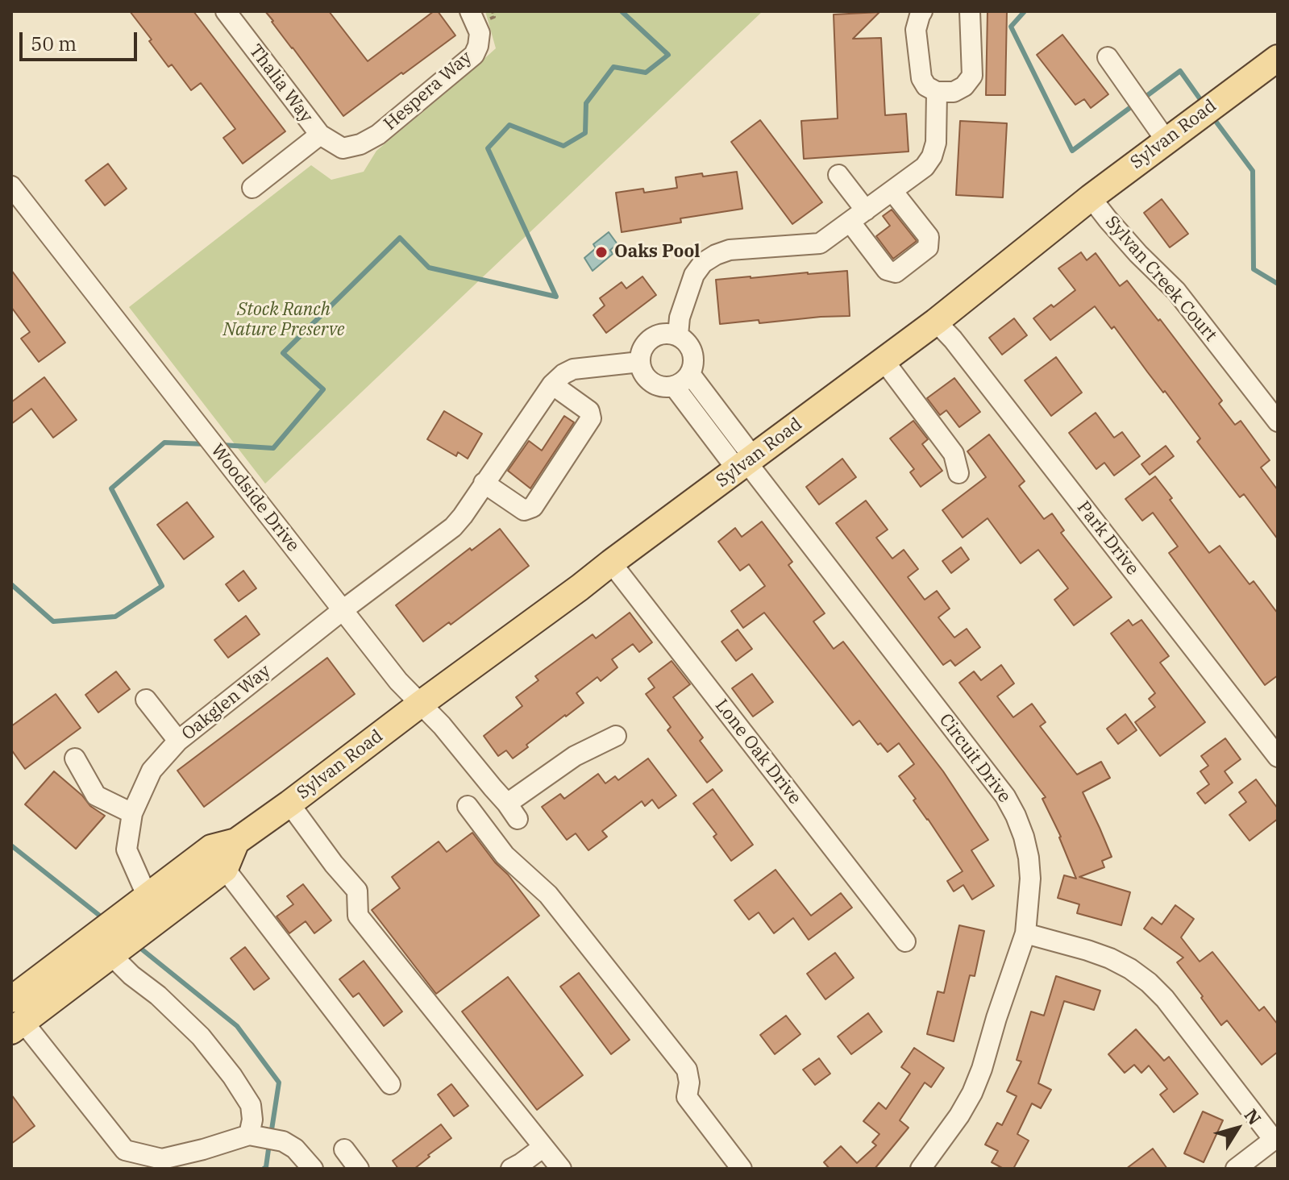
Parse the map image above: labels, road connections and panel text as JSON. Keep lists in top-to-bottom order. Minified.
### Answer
{"streets":{"main road":["Sylvan Road"],"street":["Thalia Way","Hespera Way","Sylvan Creek Court","Woodside Drive","Park Drive","Oakglen Way","Lone Oak Drive","Circuit Drive"]},"crossings":[["Thalia Way","Hespera Way"],["Sylvan Road","Sylvan Creek Court"],["Sylvan Road","Woodside Drive"],["Sylvan Road","Park Drive"],["Sylvan Road","Oakglen Way"],["Sylvan Road","Lone Oak Drive"],["Sylvan Road","Circuit Drive"],["Woodside Drive","Oakglen Way"]],"parks":["Stock Ranch Nature Preserve"],"places":["Oaks Pool"],"scale_bar":"50 m","north":"top right"}
